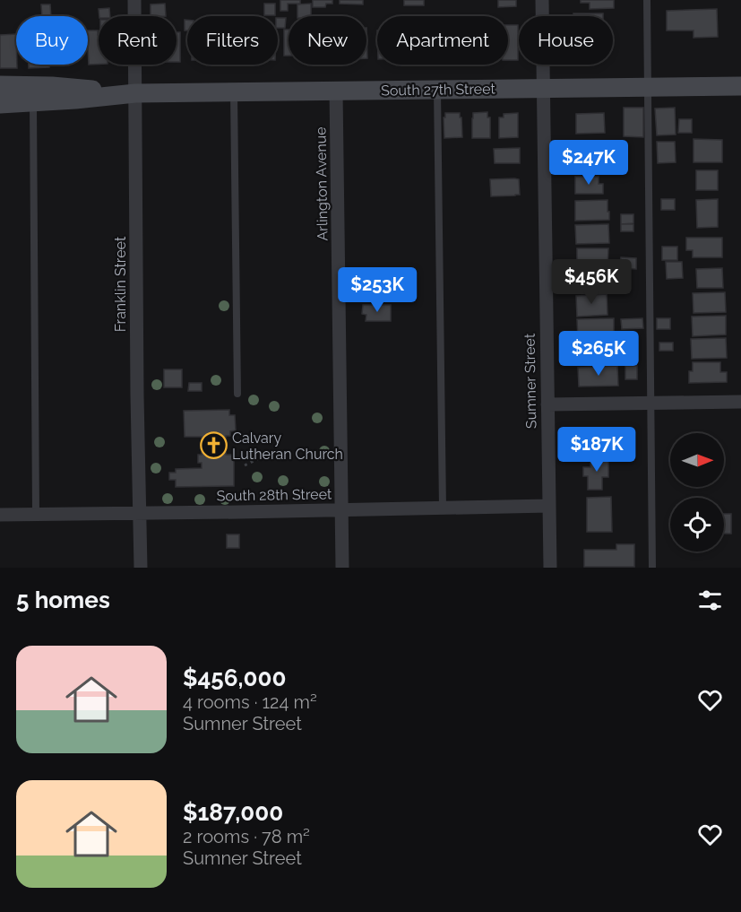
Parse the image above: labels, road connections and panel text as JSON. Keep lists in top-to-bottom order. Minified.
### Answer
{"streets":{"main road":["South 27th Street"],"street":["Arlington Avenue","Franklin Street","Sumner Street","South 28th Street"]},"crossings":[["South 27th Street","Arlington Avenue"],["South 27th Street","Franklin Street"],["South 27th Street","Sumner Street"],["Arlington Avenue","South 28th Street"],["Franklin Street","South 28th Street"],["Sumner Street","South 28th Street"]],"places":{"church":["Calvary Lutheran Church"]},"north":"right","page":{"chip":["Buy","Rent","Filters","New","Apartment","House"],"price":["$247K","$456K","$253K","$265K","$187K"],"heading":"5 homes","list":[{"name":"$456,000","note":"4 rooms · 124 m² · Sumner Street"},{"name":"$187,000","note":"2 rooms · 78 m² · Sumner Street"}]}}
